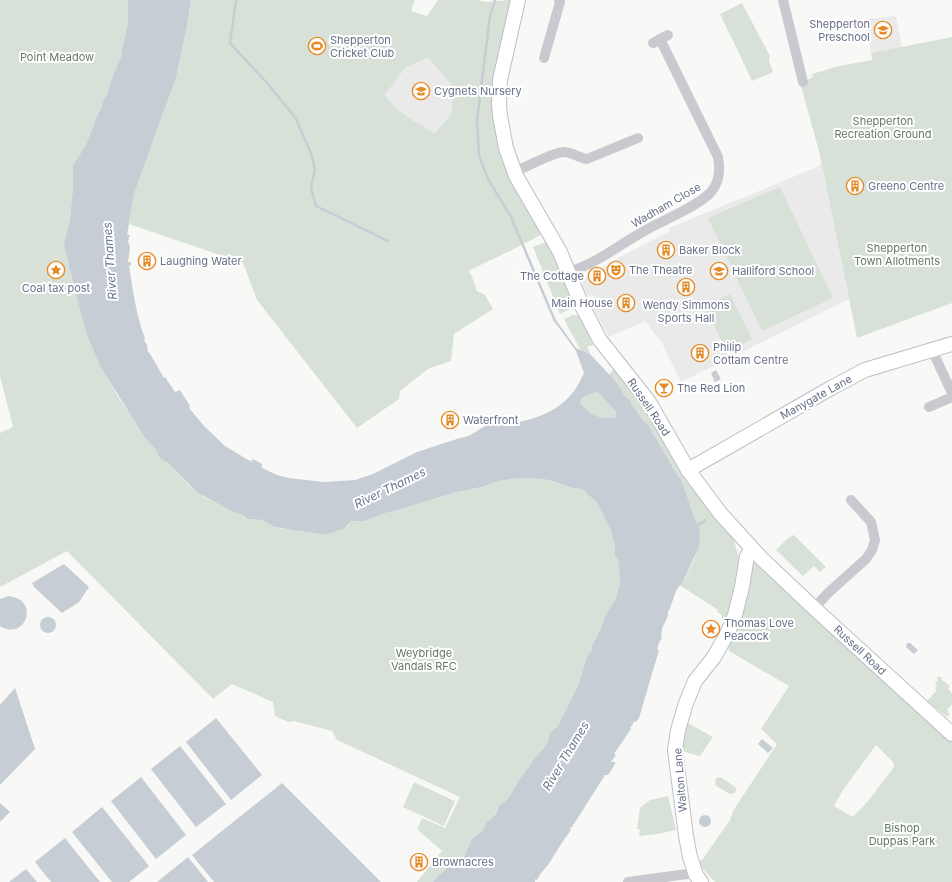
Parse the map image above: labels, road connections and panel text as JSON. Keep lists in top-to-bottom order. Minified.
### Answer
{"streets":{"main road":["Manygate Lane","Russell Road","Walton Lane"],"street":["Wadham Close"]},"crossings":[["Wadham Close","Russell Road"],["Manygate Lane","Russell Road"],["Russell Road","Walton Lane"]],"water":["River Thames"],"parks":["Point Meadow","Shepperton Recreation Ground","Shepperton Town Allotments","Weybridge Vandals RFC","Bishop Duppas Park"],"places":{"school or university":["Shepperton Preschool","Cygnets Nursery","Halliford School"],"sports":["Shepperton Cricket Club"],"building":["Greeno Centre","Baker Block","Laughing Water","The Cottage","Wendy Simmons Sports Hall","Main House","Philip Cottam Centre","Waterfront","Brownacres"],"place":["Coal tax post","Thomas Love Peacock"],"theatre":["The Theatre"],"bar":["The Red Lion"]}}
